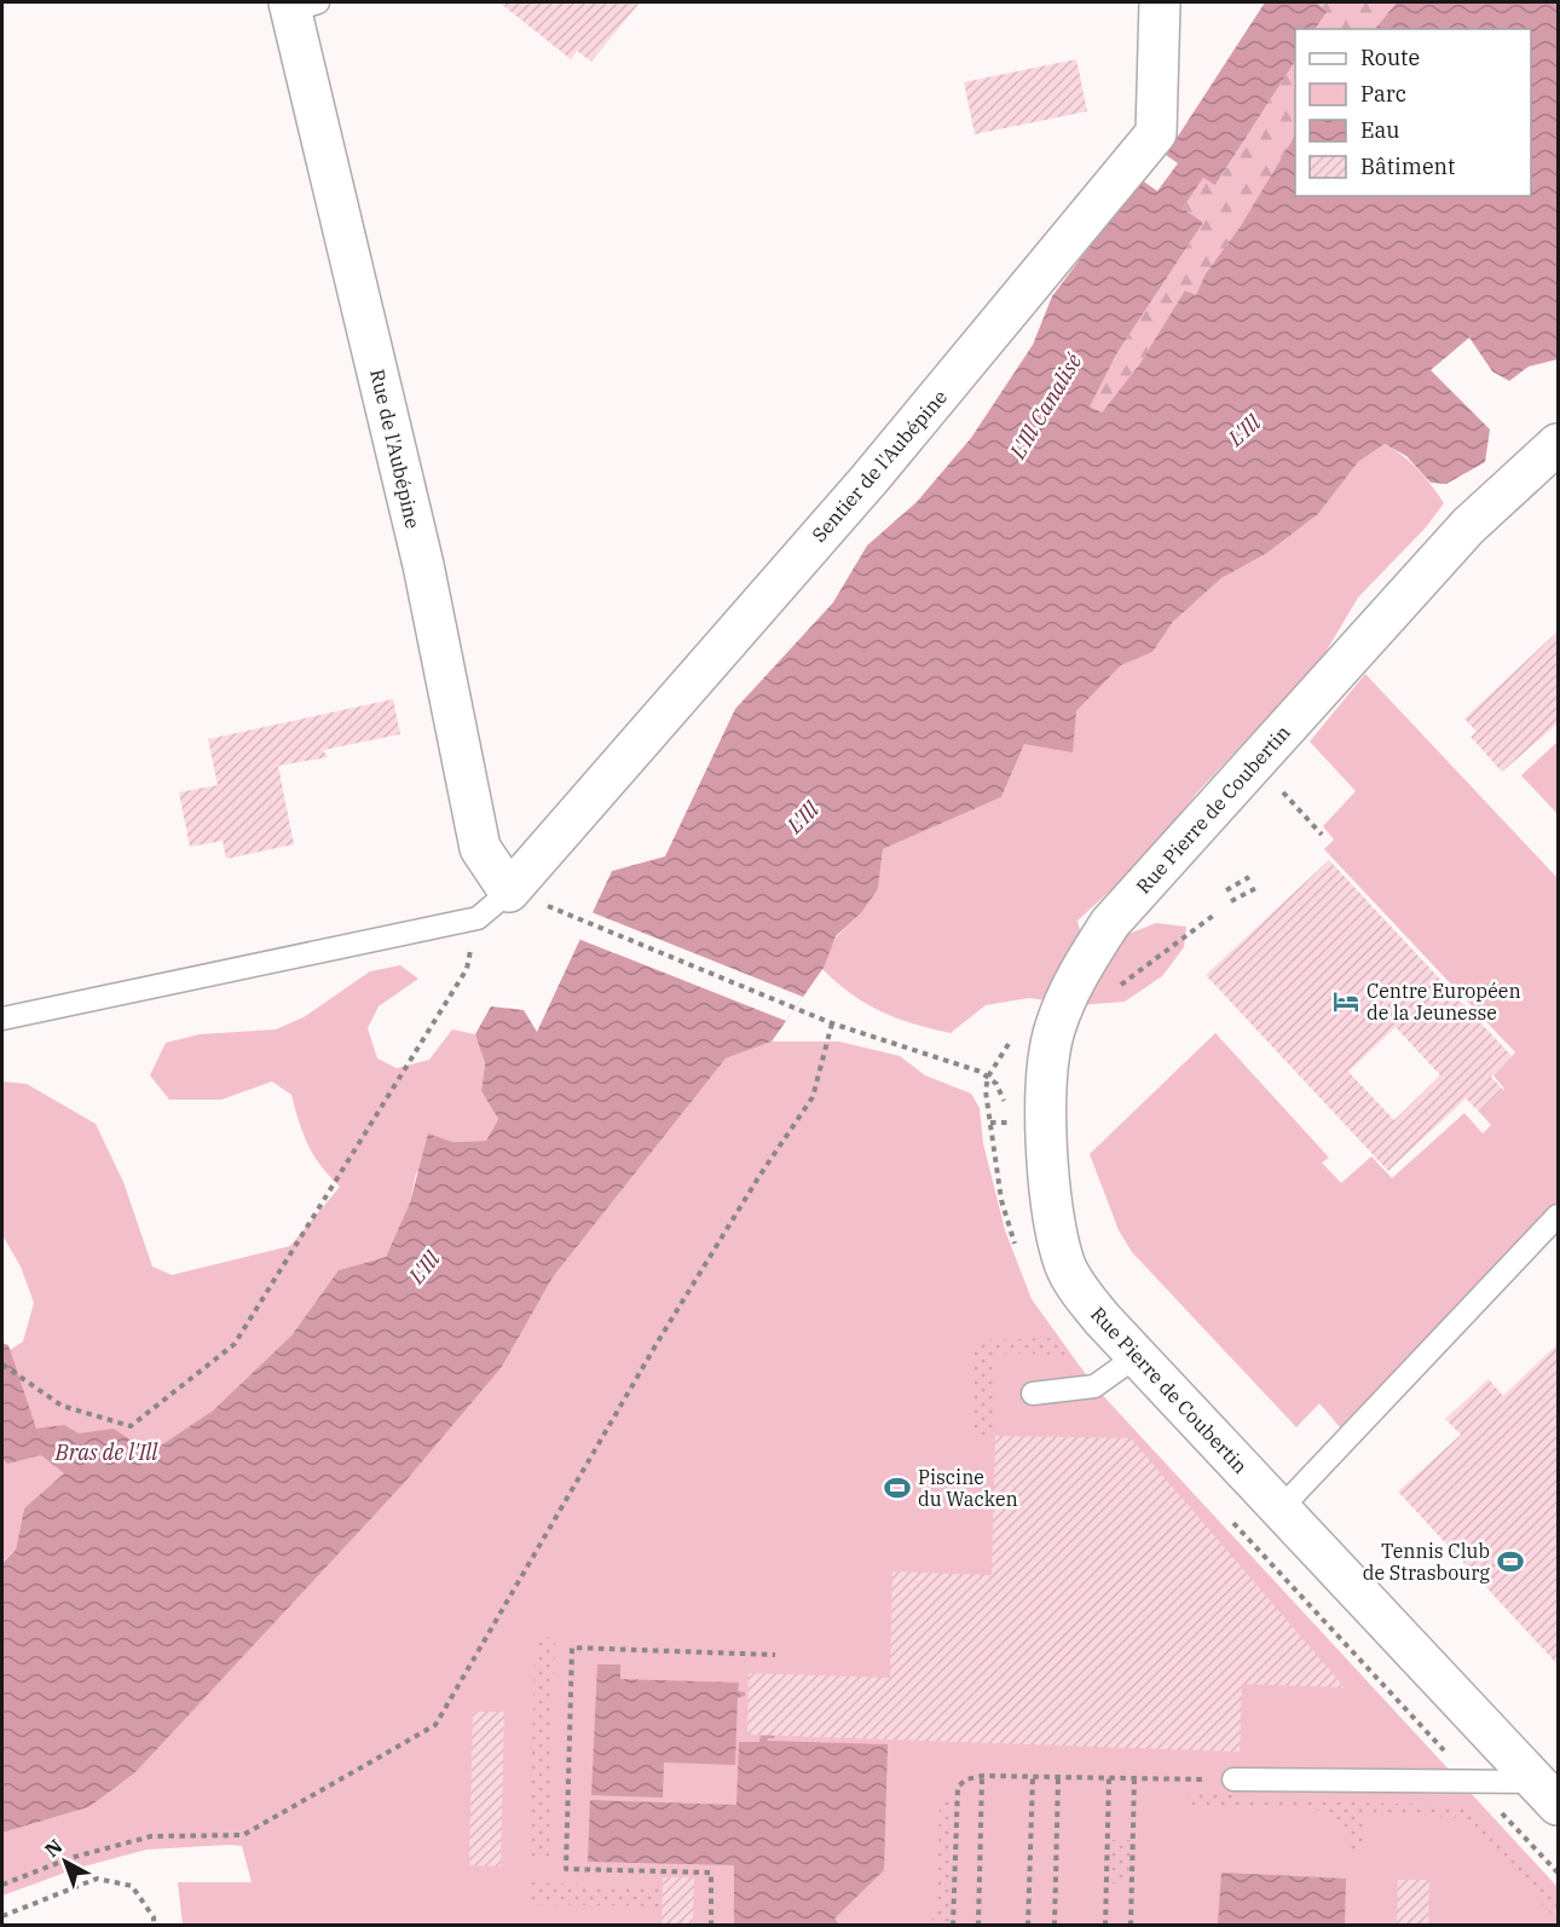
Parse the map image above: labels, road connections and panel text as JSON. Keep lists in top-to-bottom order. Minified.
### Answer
{"streets":{"street":["Rue de l'Aubépine","Sentier de l'Aubépine","Rue Pierre de Coubertin"]},"crossings":[["Rue de l'Aubépine","Sentier de l'Aubépine"]],"water":["L'Ill Canalisé","L'Ill","Bras de l'Ill"],"places":{"hotel":["Centre Européen de la Jeunesse"],"sports":["Piscine du Wacken","Tennis Club de Strasbourg"]},"legend":["Route","Parc","Eau","Bâtiment"],"north":"top left"}
